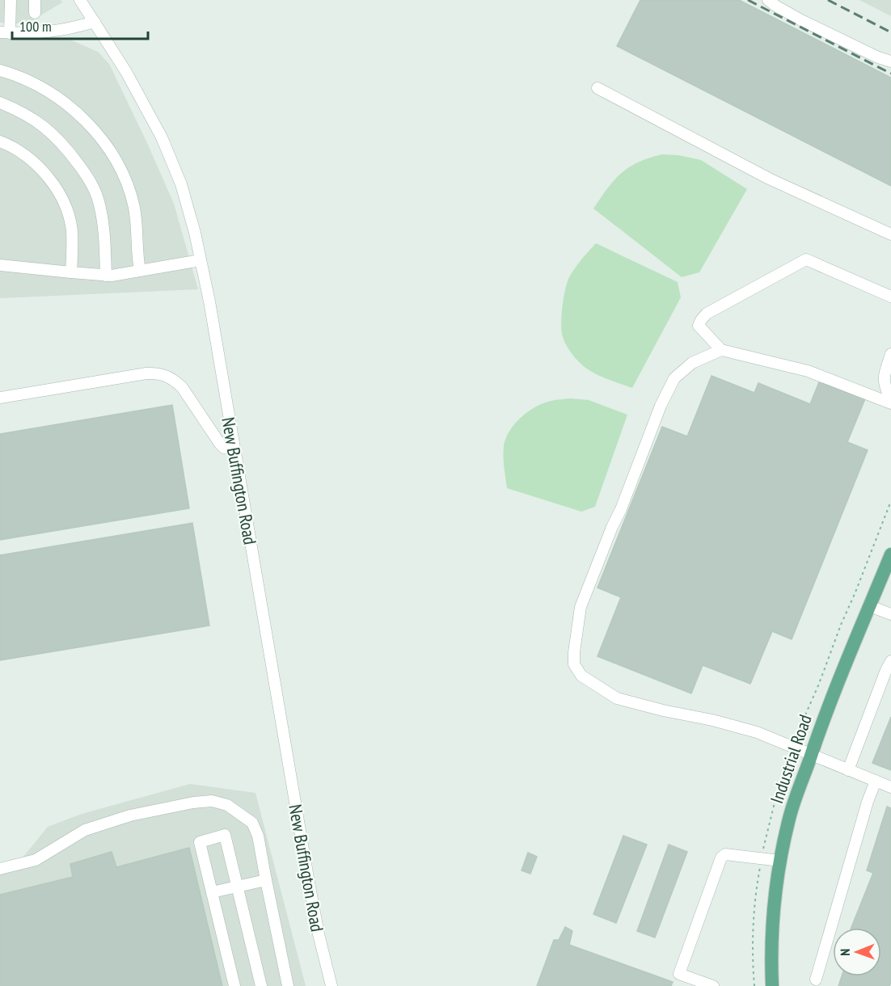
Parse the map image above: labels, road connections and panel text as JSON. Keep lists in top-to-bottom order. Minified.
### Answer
{"streets":{"main road":["Industrial Road"],"street":["New Buffington Road"]},"scale_bar":"100 m","north":"left"}
